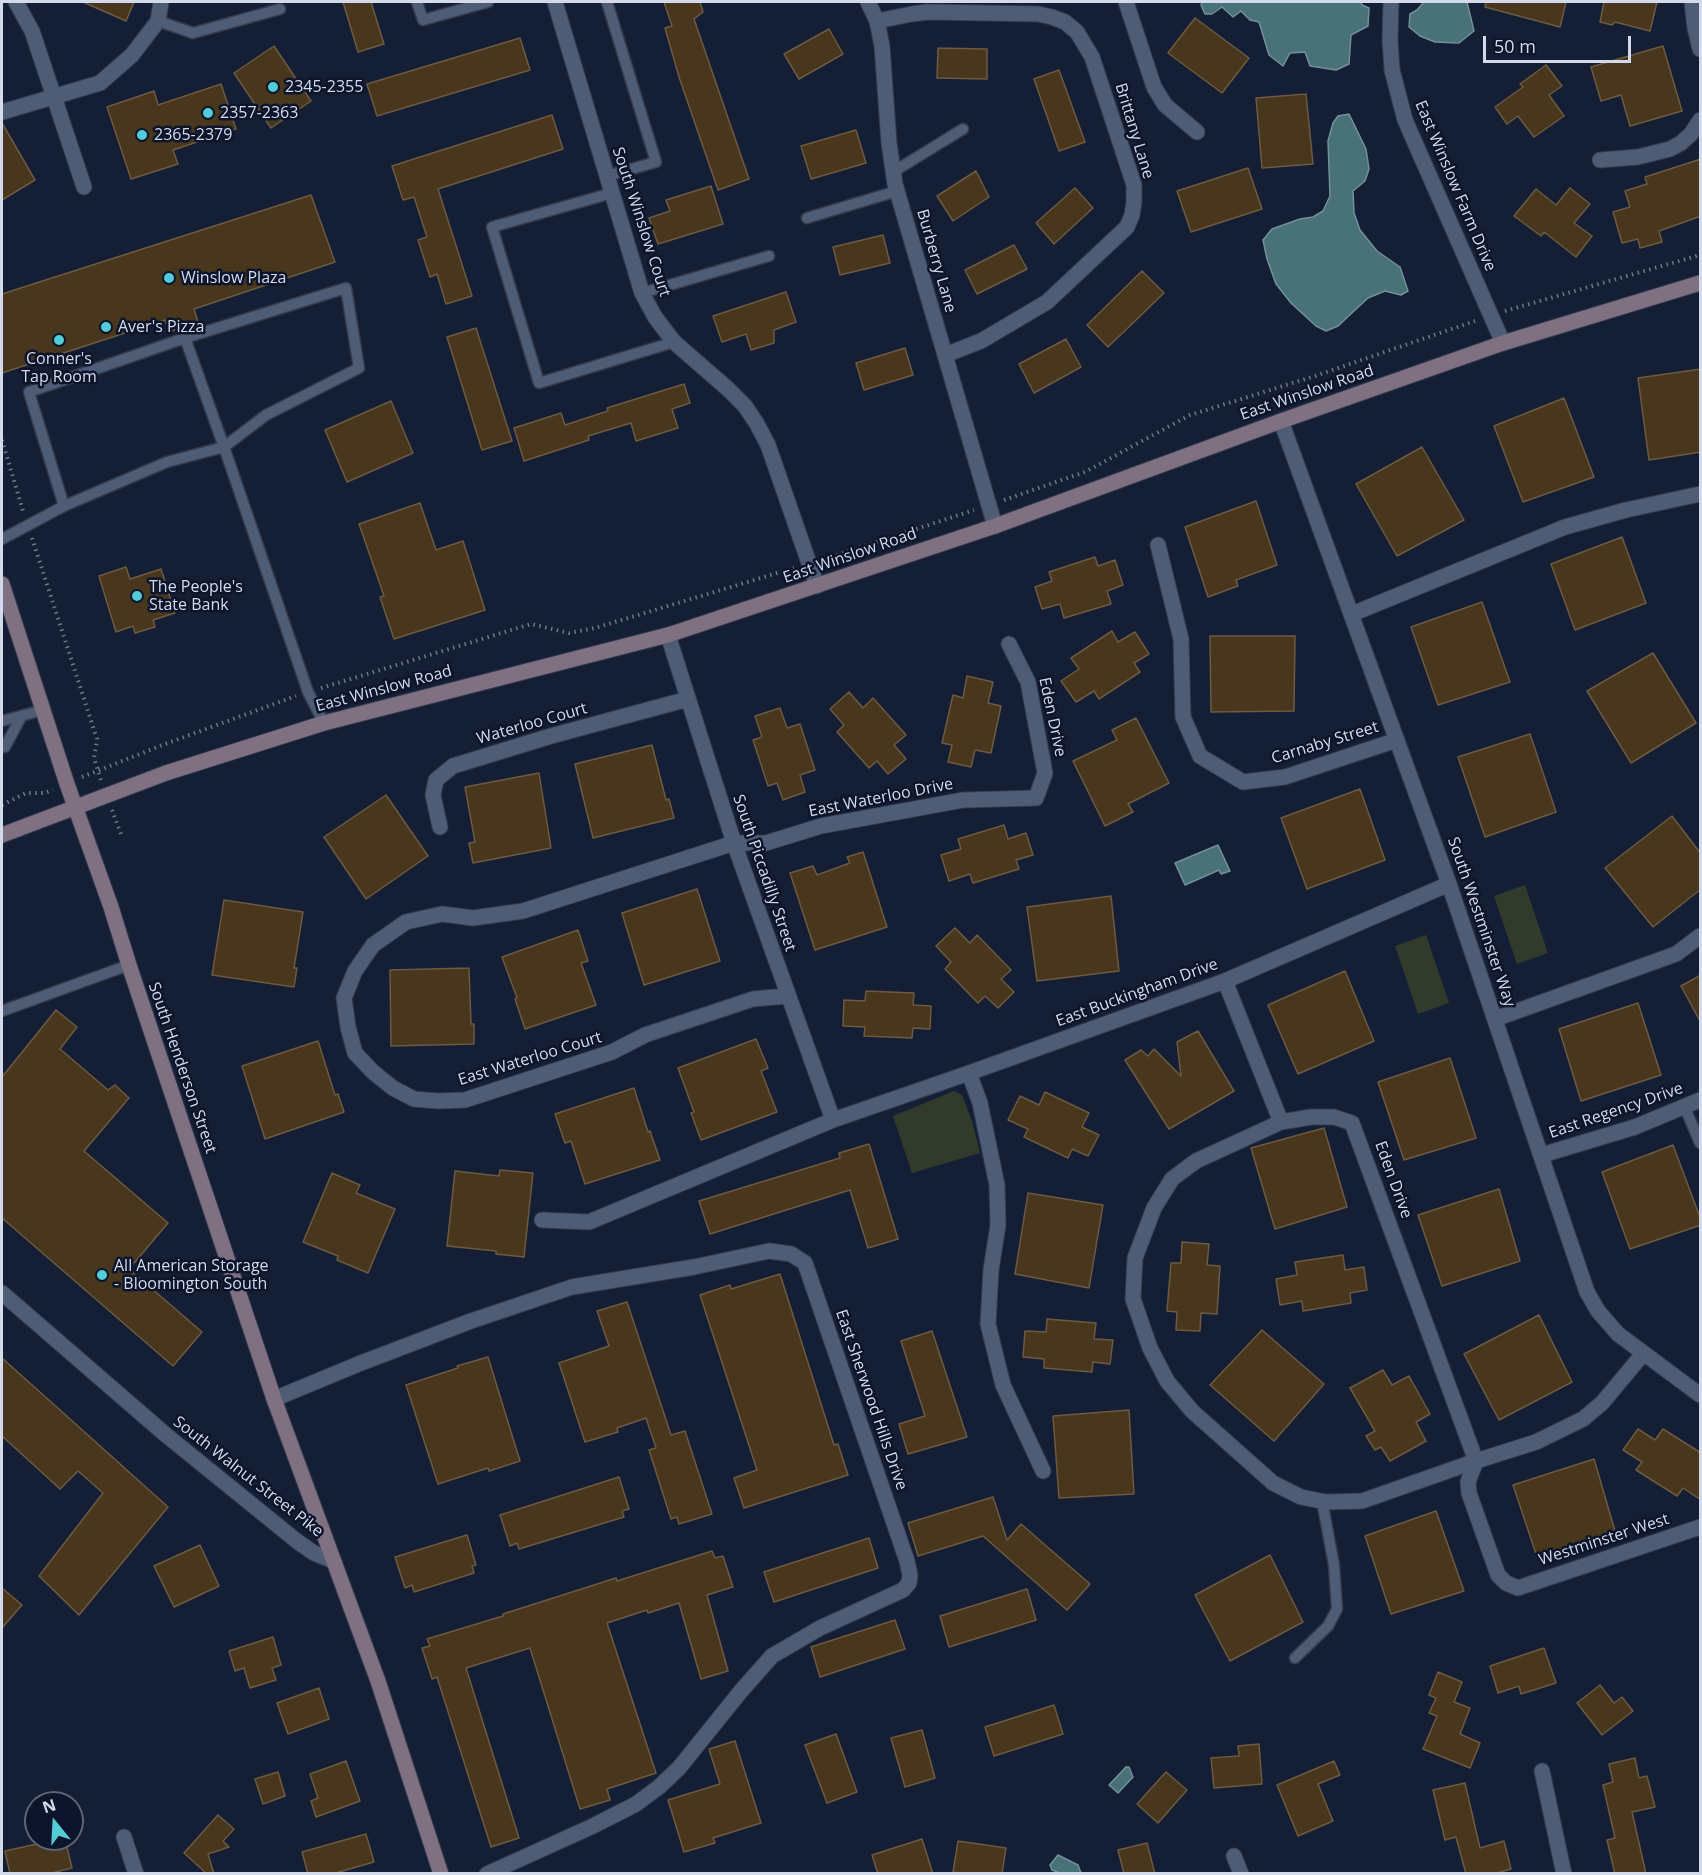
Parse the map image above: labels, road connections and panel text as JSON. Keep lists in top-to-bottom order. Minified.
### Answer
{"streets":{"main road":["East Winslow Road","South Henderson Street"],"street":["Brittany Lane","East Winslow Farm Drive","South Winslow Court","Burberry Lane","Eden Drive","Waterloo Court","Carnaby Street","East Waterloo Drive","South Piccadilly Street","South Westminster Way","East Buckingham Drive","East Waterloo Court","East Regency Drive","East Sherwood Hills Drive","South Walnut Street Pike","Westminster West"]},"crossings":[["Brittany Lane","Burberry Lane"],["East Winslow Farm Drive","East Winslow Road"],["South Winslow Court","East Winslow Road"],["Burberry Lane","East Winslow Road"],["East Winslow Road","South Piccadilly Street"],["East Winslow Road","South Westminster Way"],["East Winslow Road","South Henderson Street"],["Eden Drive","East Waterloo Drive"],["Eden Drive","Westminster West"],["Waterloo Court","South Piccadilly Street"],["Carnaby Street","South Westminster Way"],["East Waterloo Drive","South Piccadilly Street"],["East Waterloo Drive","East Waterloo Court"],["South Piccadilly Street","East Buckingham Drive"],["South Piccadilly Street","East Waterloo Court"],["South Westminster Way","East Buckingham Drive"],["South Westminster Way","East Regency Drive"],["South Henderson Street","East Sherwood Hills Drive"],["South Henderson Street","South Walnut Street Pike"]],"places":["2345-2355","2357-2363","2365-2379","Winslow Plaza","Aver's Pizza","Conner's Tap Room","The People's State Bank","All American Storage - Bloomington South"],"scale_bar":"50 m","north":"top"}
